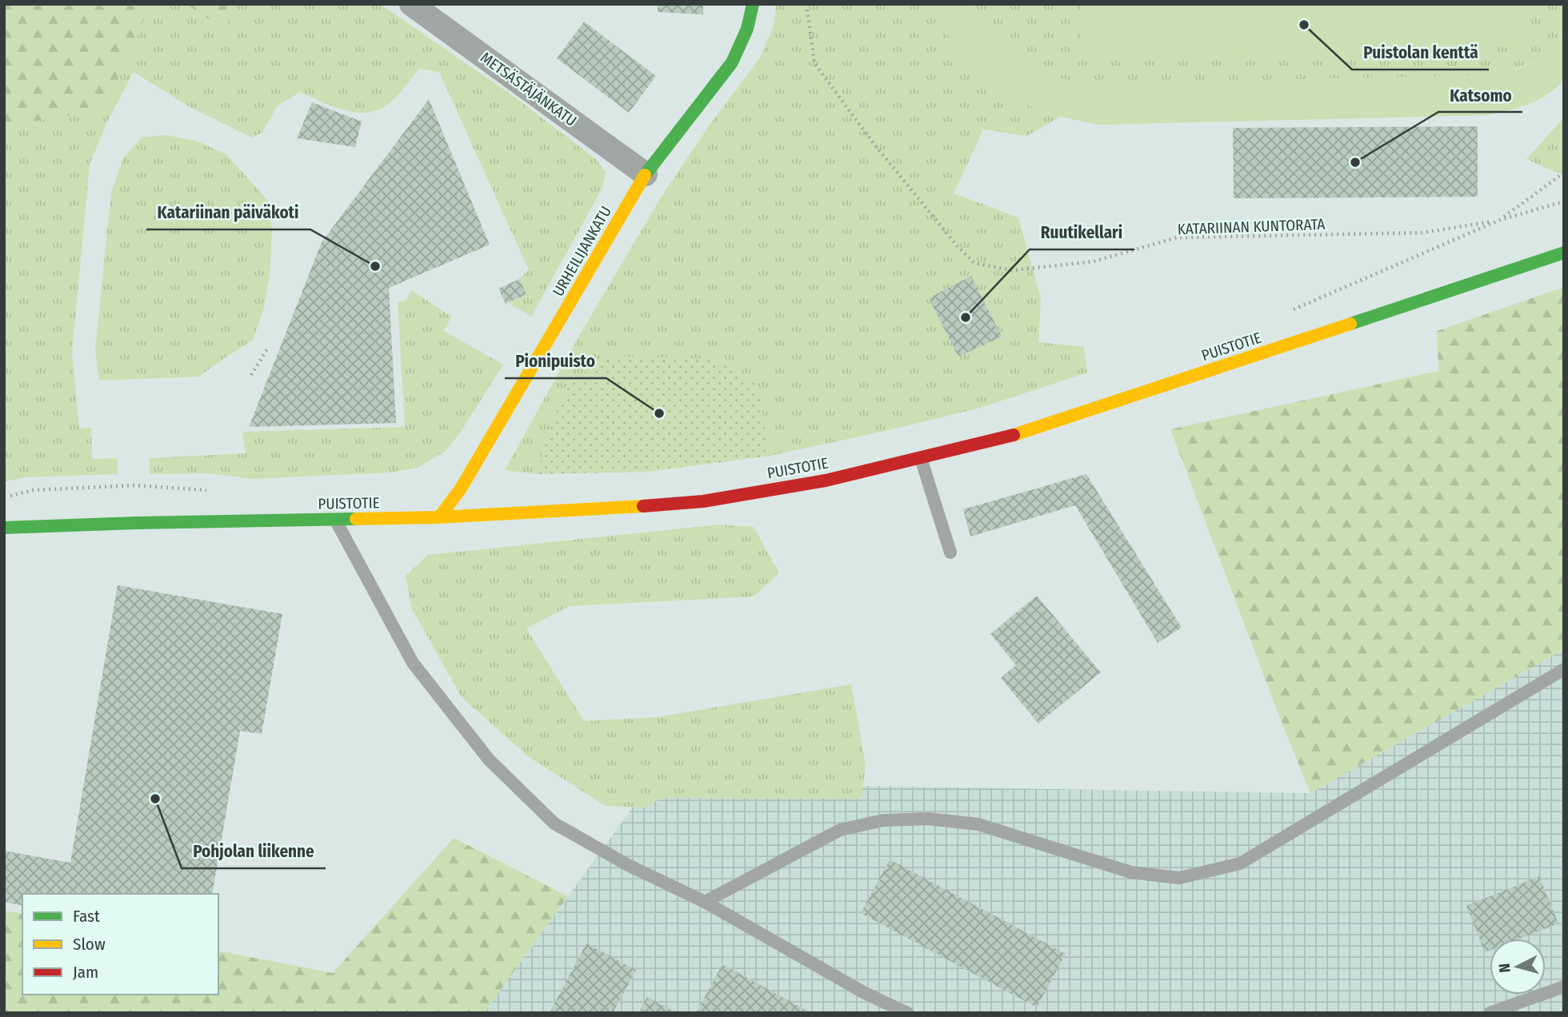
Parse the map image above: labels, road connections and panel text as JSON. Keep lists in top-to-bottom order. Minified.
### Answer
{"streets":{"street":["METSÄSTÄJÄNKATU","URHEILIJANKATU","PUISTOTIE"],"path":["KATARIINAN KUNTORATA"]},"crossings":[["METSÄSTÄJÄNKATU","URHEILIJANKATU"],["URHEILIJANKATU","PUISTOTIE"]],"places":["Puistolan kenttä","Katsomo","Katariinan päiväkoti","Ruutikellari","Pionipuisto","Pohjolan liikenne"],"legend":["Fast","Slow","Jam"],"north":"left"}
